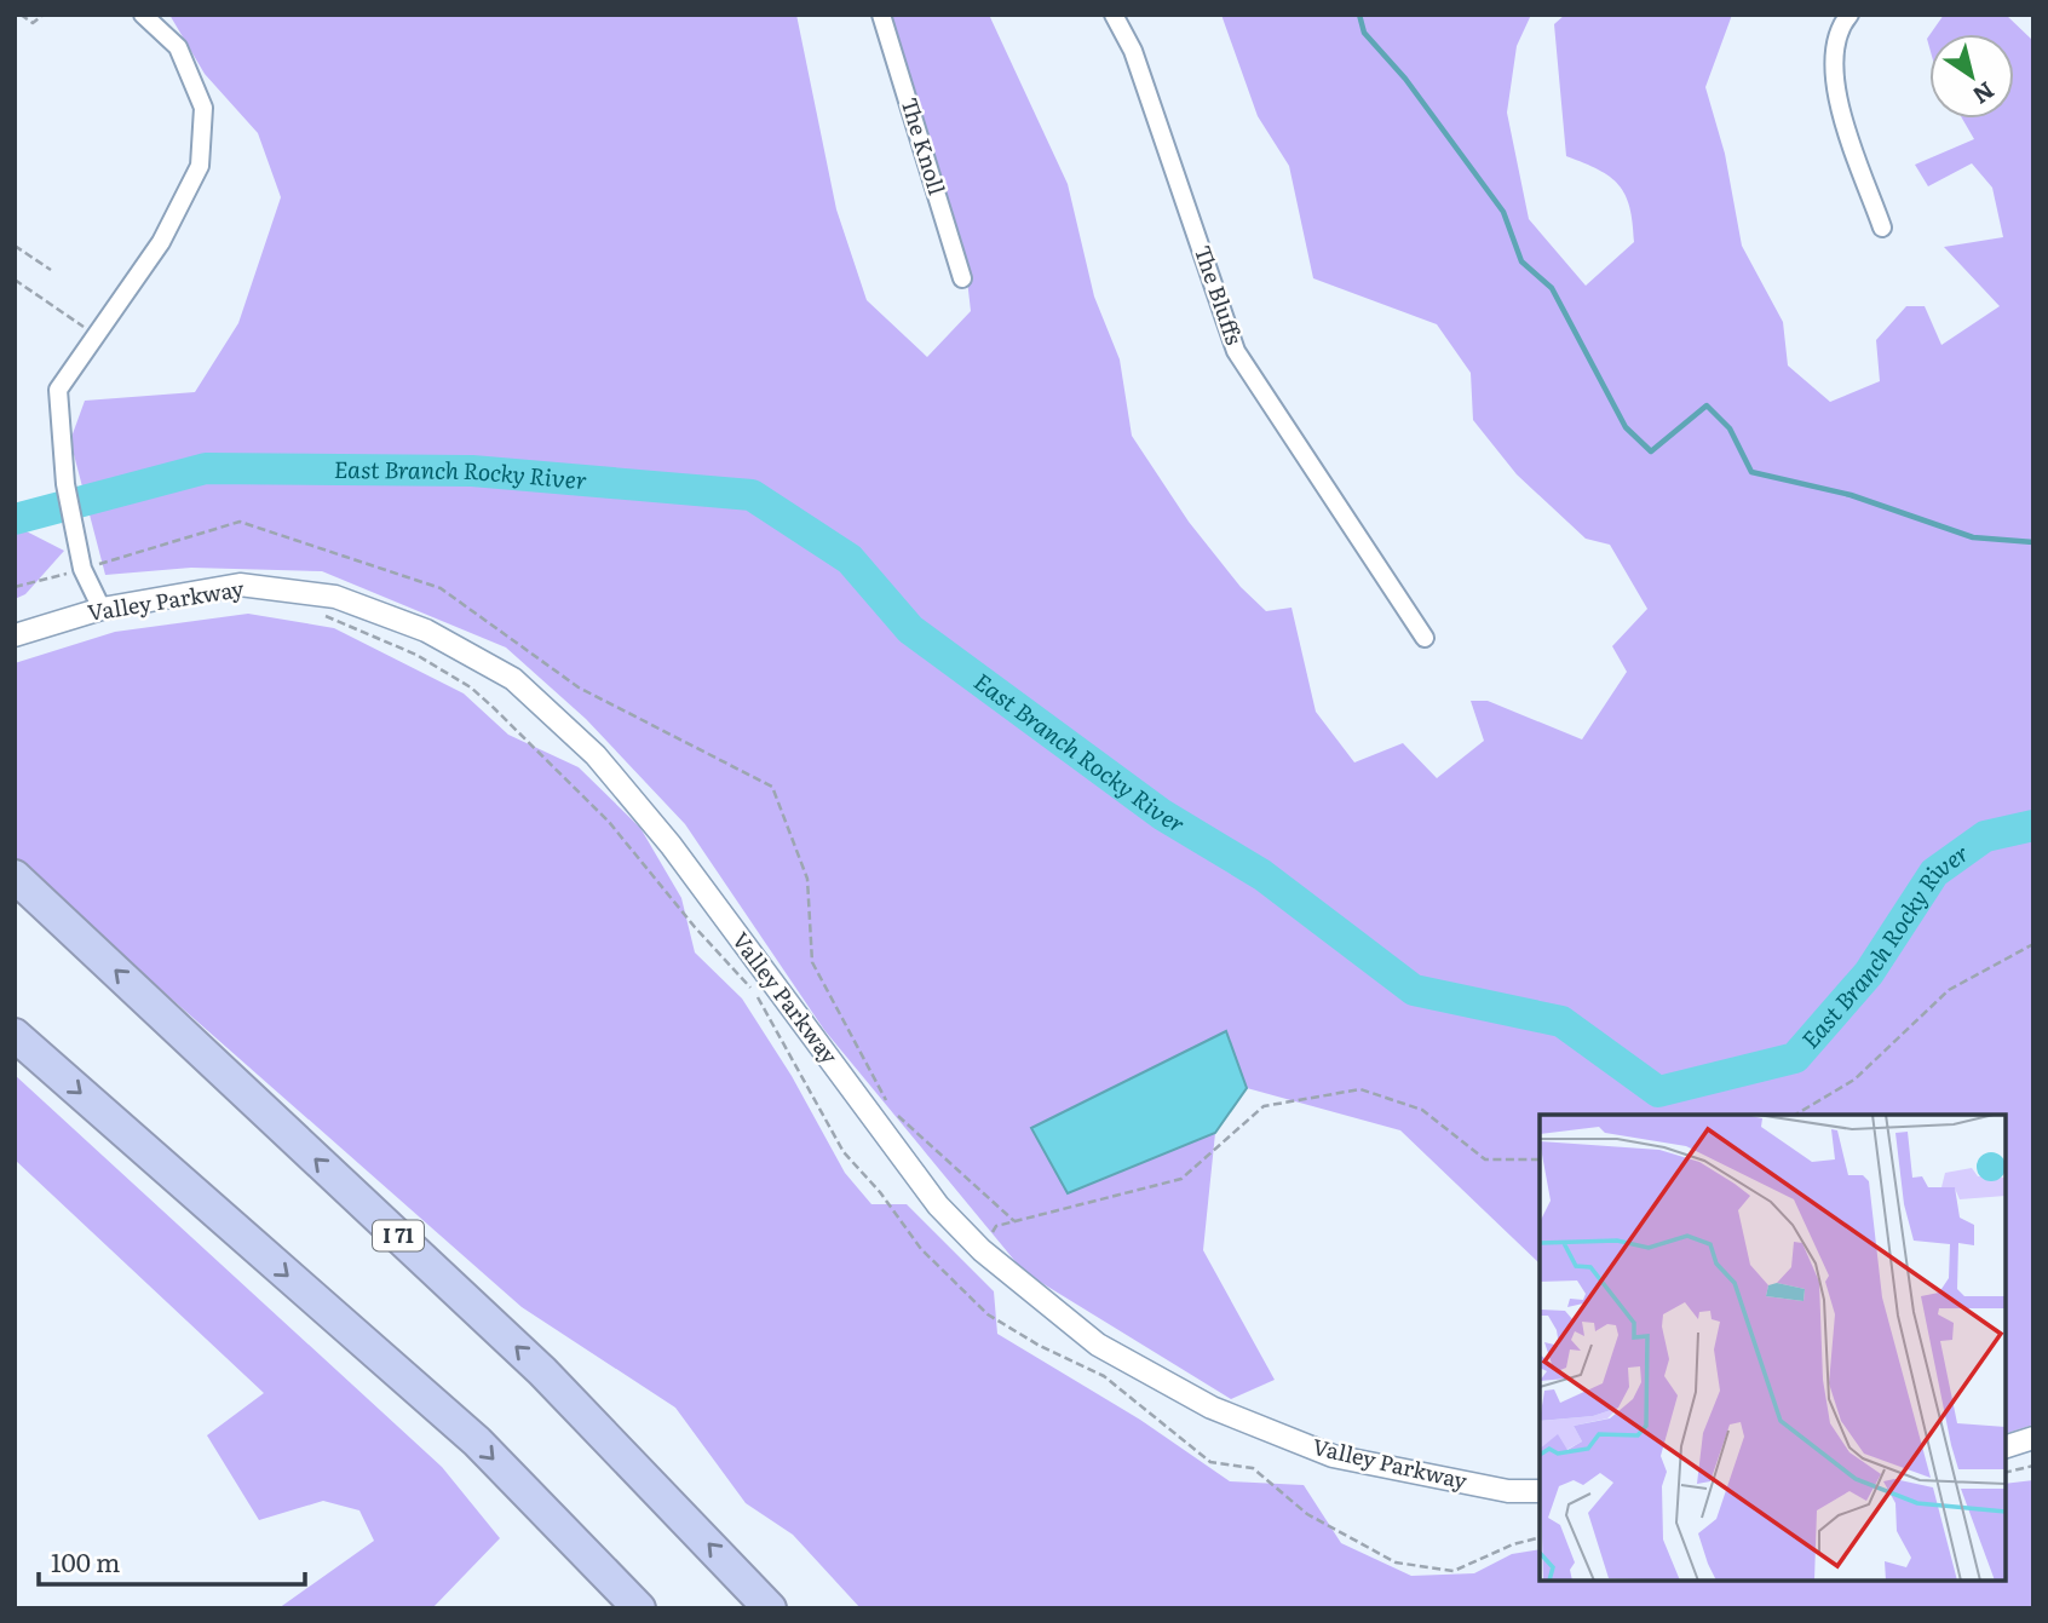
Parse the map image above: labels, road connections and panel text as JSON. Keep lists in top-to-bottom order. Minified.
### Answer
{"streets":{"highway":["I 71"],"street":["The Knoll","The Bluffs","Valley Parkway"]},"water":["East Branch Rocky River"],"scale_bar":"100 m","north":"bottom right"}
